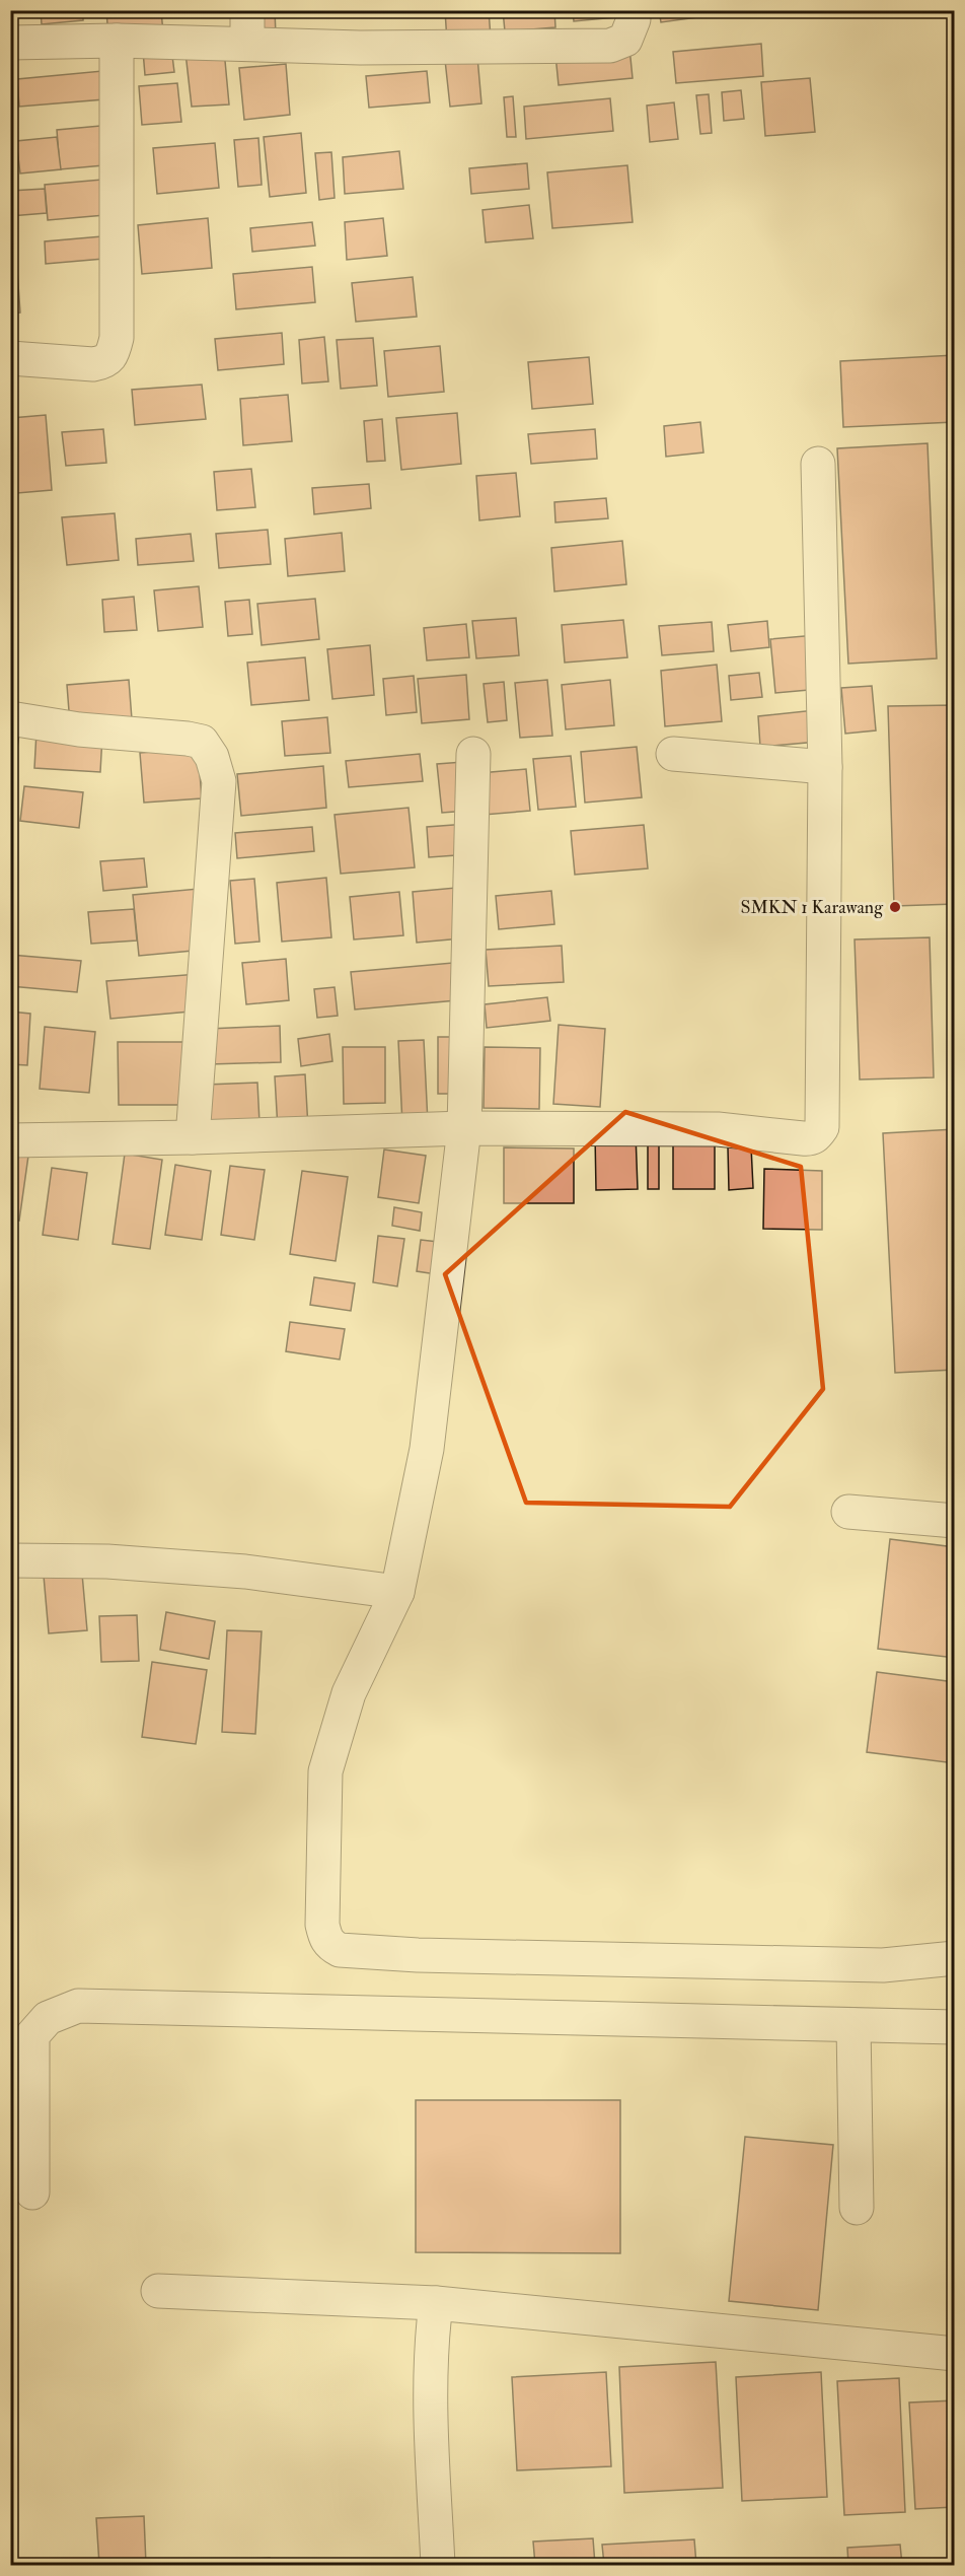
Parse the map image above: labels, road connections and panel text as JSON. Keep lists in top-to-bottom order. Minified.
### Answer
{"places":["SMKN 1 Karawang"]}
